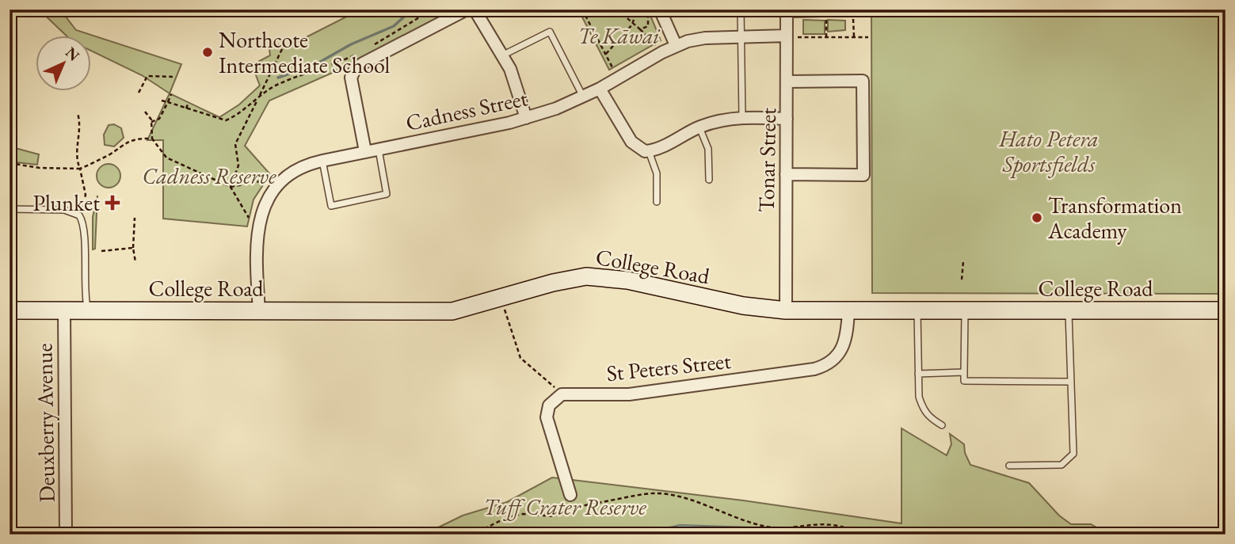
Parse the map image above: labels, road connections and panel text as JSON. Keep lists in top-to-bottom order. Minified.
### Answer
{"streets":{"main road":["College Road"],"street":["Cadness Street","Tonar Street","St Peters Street","Deuxberry Avenue"]},"crossings":[["Cadness Street","Tonar Street"],["Cadness Street","College Road"],["Tonar Street","College Road"],["College Road","St Peters Street"],["College Road","Deuxberry Avenue"]],"parks":["Te Kāwai","Hato Petera Sportsfields","Cadness Reserve","Tuff Crater Reserve"],"places":{"other":["Northcote Intermediate School","Transformation Academy"],"health":["Plunket"]},"north":"top right"}
